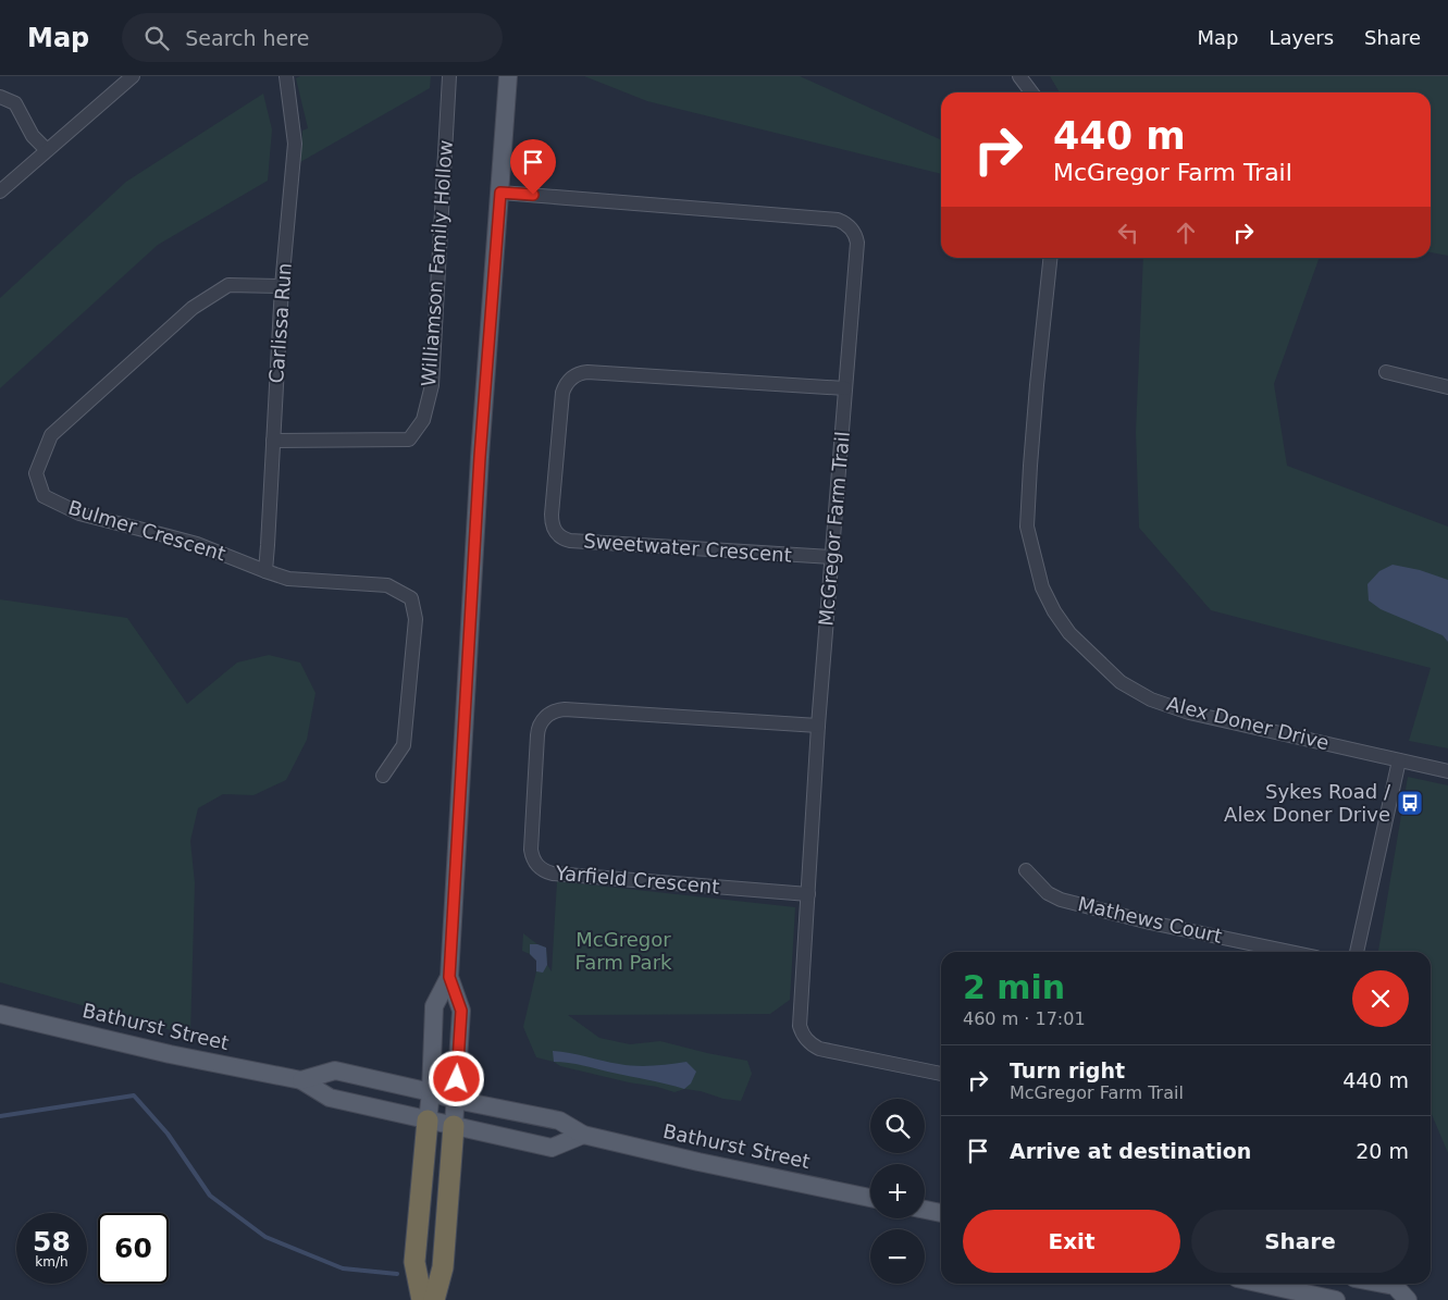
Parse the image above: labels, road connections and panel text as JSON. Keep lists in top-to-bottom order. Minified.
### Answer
{"streets":{"main road":["Bathurst Street"],"street":["Williamson Family Hollow","Carlissa Run","McGregor Farm Trail","Bulmer Crescent","Sweetwater Crescent","Alex Doner Drive","Yarfield Crescent","Mathews Court"]},"crossings":[["Williamson Family Hollow","Carlissa Run"],["Carlissa Run","Bulmer Crescent"],["McGregor Farm Trail","Sweetwater Crescent"],["McGregor Farm Trail","Yarfield Crescent"]],"parks":["McGregor Farm Park"],"places":{"bus stop":["Sykes Road / Alex Doner Drive"]},"page":{"header":"Map","search":"Search here","nav":["Map","Layers","Share"],"turn":["440 m","McGregor Farm Trail"],"heading":["2 min","460 m · 17:01"],"list":[{"name":"Turn right","note":"McGregor Farm Trail","value":"440 m"},{"name":"Arrive at destination","value":"20 m"}],"map_buttons":["+","−"],"buttons":["Exit","Share"],"speed":"58 km/h","limit":"60"}}
